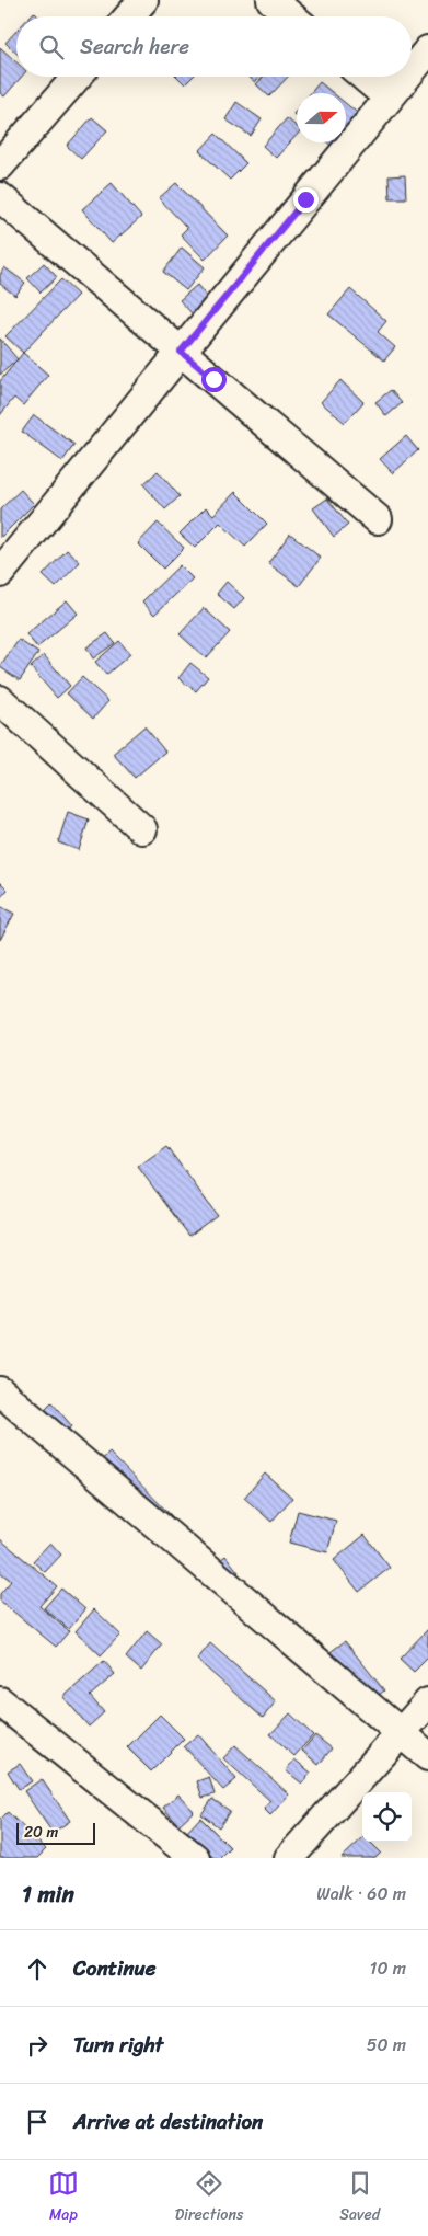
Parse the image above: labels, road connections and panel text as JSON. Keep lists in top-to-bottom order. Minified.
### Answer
{"scale_bar":"20 m","north":"right","page":{"search":"Search here","scale":"20 m","heading":["1 min","Walk · 60 m"],"list":[["Continue","10 m"],["Turn right","50 m"],"Arrive at destination"],"nav":["Map","Directions","Saved"]}}
